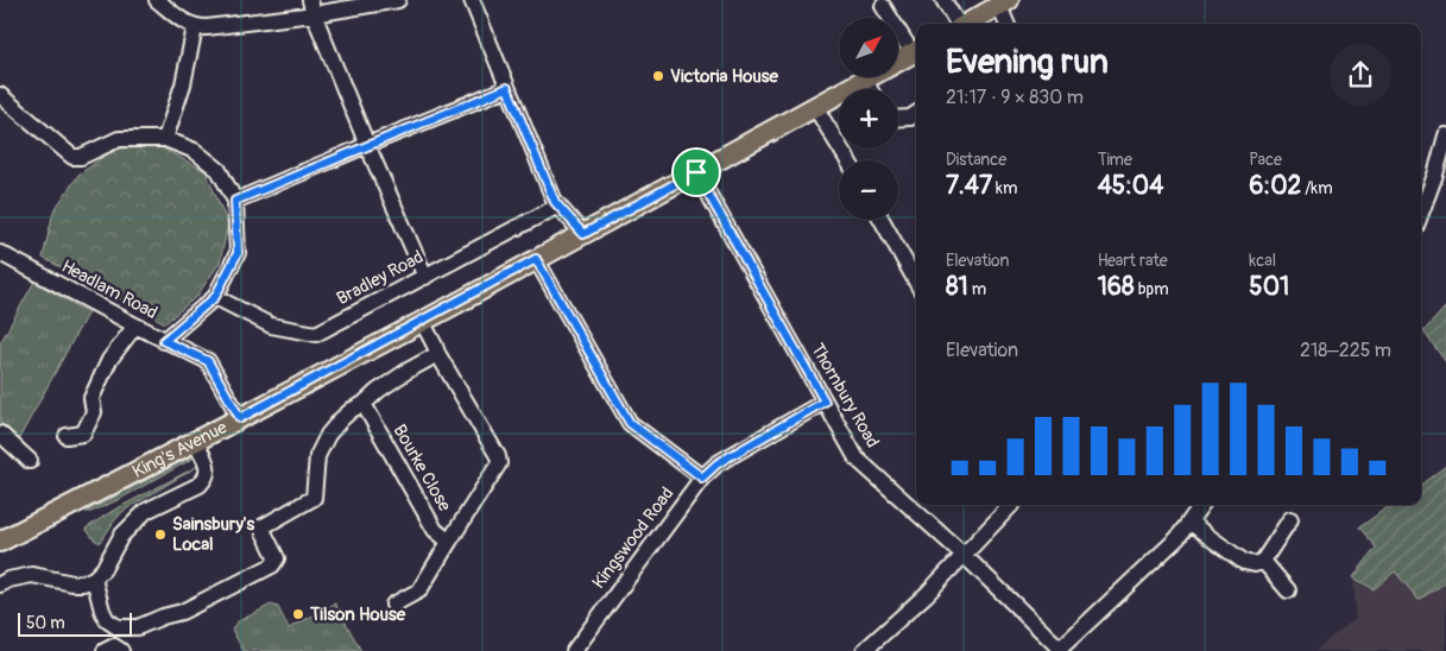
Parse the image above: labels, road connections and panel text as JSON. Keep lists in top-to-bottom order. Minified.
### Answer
{"streets":{"main road":["King's Avenue"],"street":["Bradley Road","Headlam Road","Thornbury Road","Bourke Close","Kingswood Road"]},"crossings":[["Headlam Road","King's Avenue"],["Thornbury Road","King's Avenue"],["Thornbury Road","Kingswood Road"],["King's Avenue","Bourke Close"]],"places":["Victoria House","Sainsbury's Local","Tilson House"],"scale_bar":"50 m","north":"top right","page":{"map_buttons":["+","−"],"heading":["Evening run","21:17 · 9 × 830 m"],"stats":[["Distance","7.47 km"],["Time","45:04"],["Pace","6:02 /km"],["Elevation","81 m"],["Heart rate","168 bpm"],["kcal","501"]],"chart":["Elevation","218–225 m"],"scale":"50 m"}}
